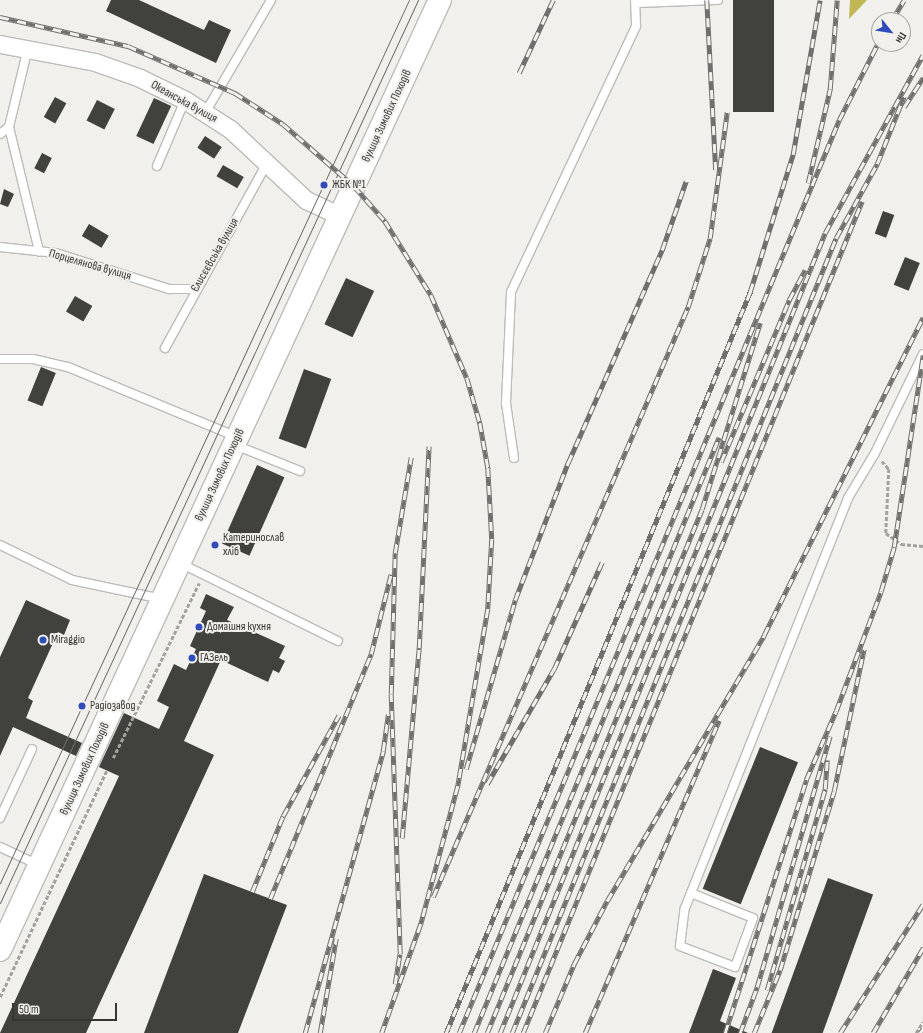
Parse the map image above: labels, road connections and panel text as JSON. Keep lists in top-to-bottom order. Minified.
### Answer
{"streets":{"main road":["вулиця Зимових Походів"],"street":["Океанська вулиця"],"lane":["Єлисєєвська вулиця","Порцелянова вулиця"]},"crossings":[["Океанська вулиця","вулиця Зимових Походів"],["Океанська вулиця","Єлисєєвська вулиця"],["Єлисєєвська вулиця","Порцелянова вулиця"]],"places":["ЖБК №1","Катеринослав хліб","Домашня кухня","Miraggio","ГАЗель","Радіозавод"],"scale_bar":"50 m","north":"bottom right"}
